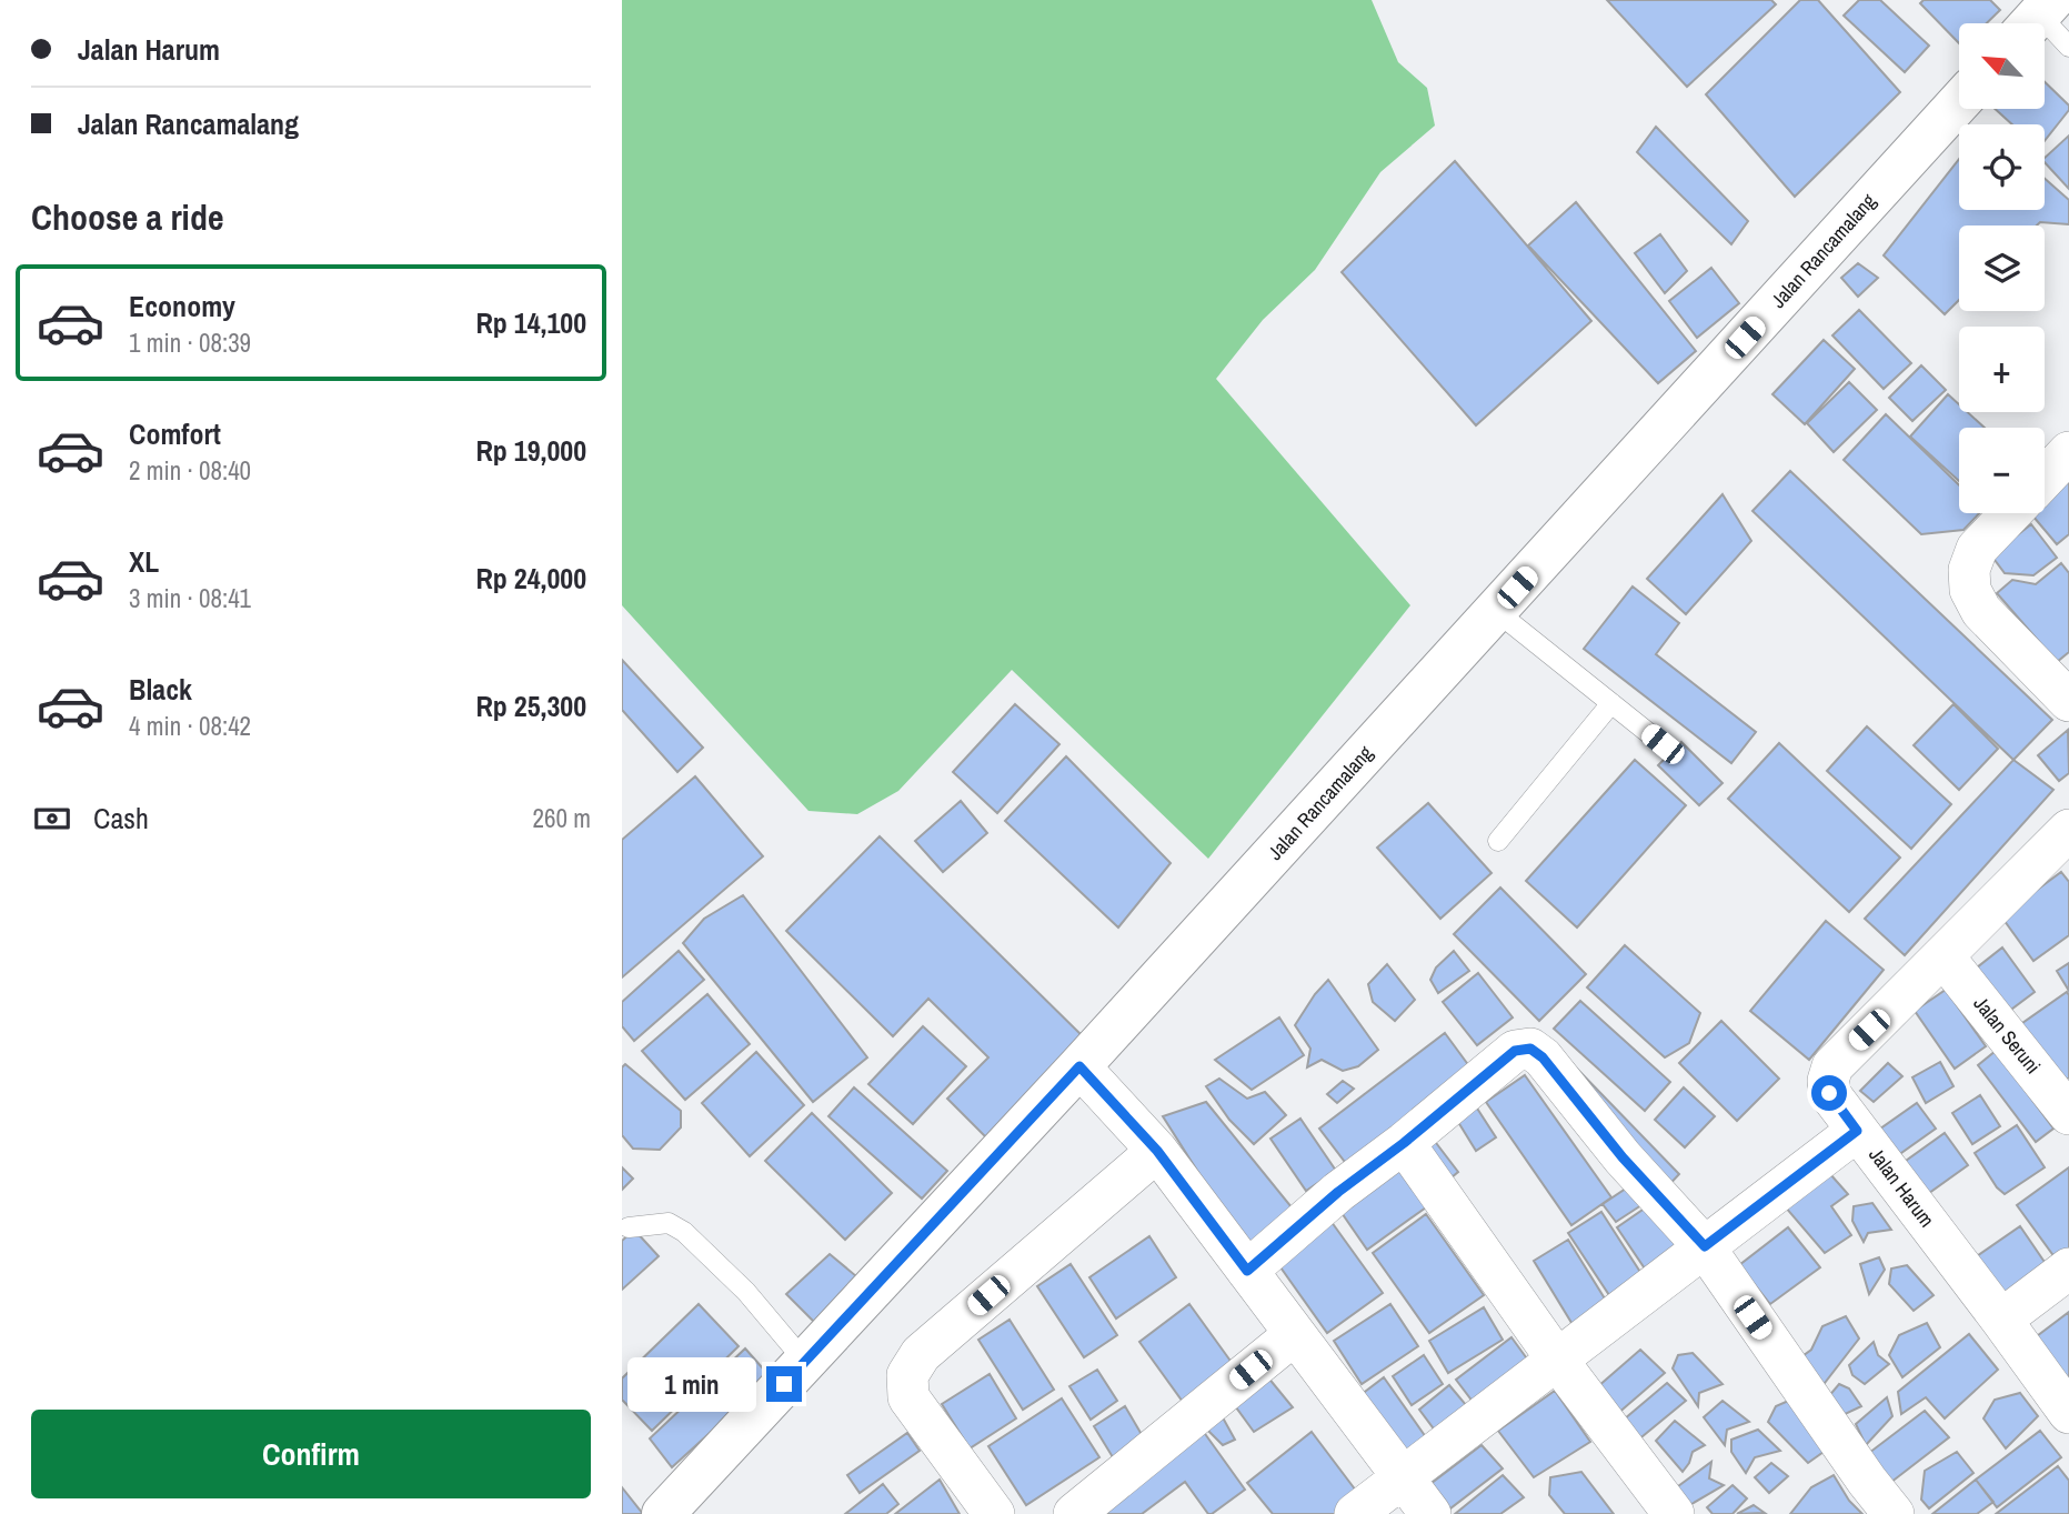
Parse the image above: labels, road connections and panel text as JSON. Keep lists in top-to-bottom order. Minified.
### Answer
{"streets":{"street":["Jalan Rancamalang","Jalan Seruni","Jalan Harum"]},"crossings":[["Jalan Seruni","Jalan Harum"]],"north":"top left","page":{"banner":["Jalan Harum","Jalan Rancamalang"],"map_buttons":["+","−"],"heading":"Choose a ride","list":[{"name":"Economy","note":"1 min · 08:39","value":"Rp 14,100"},{"name":"Comfort","note":"2 min · 08:40","value":"Rp 19,000"},{"name":"XL","note":"3 min · 08:41","value":"Rp 24,000"},{"name":"Black","note":"4 min · 08:42","value":"Rp 25,300"}],"pay":["Cash","260 m"],"bubble":"1 min","buttons":"Confirm"}}
